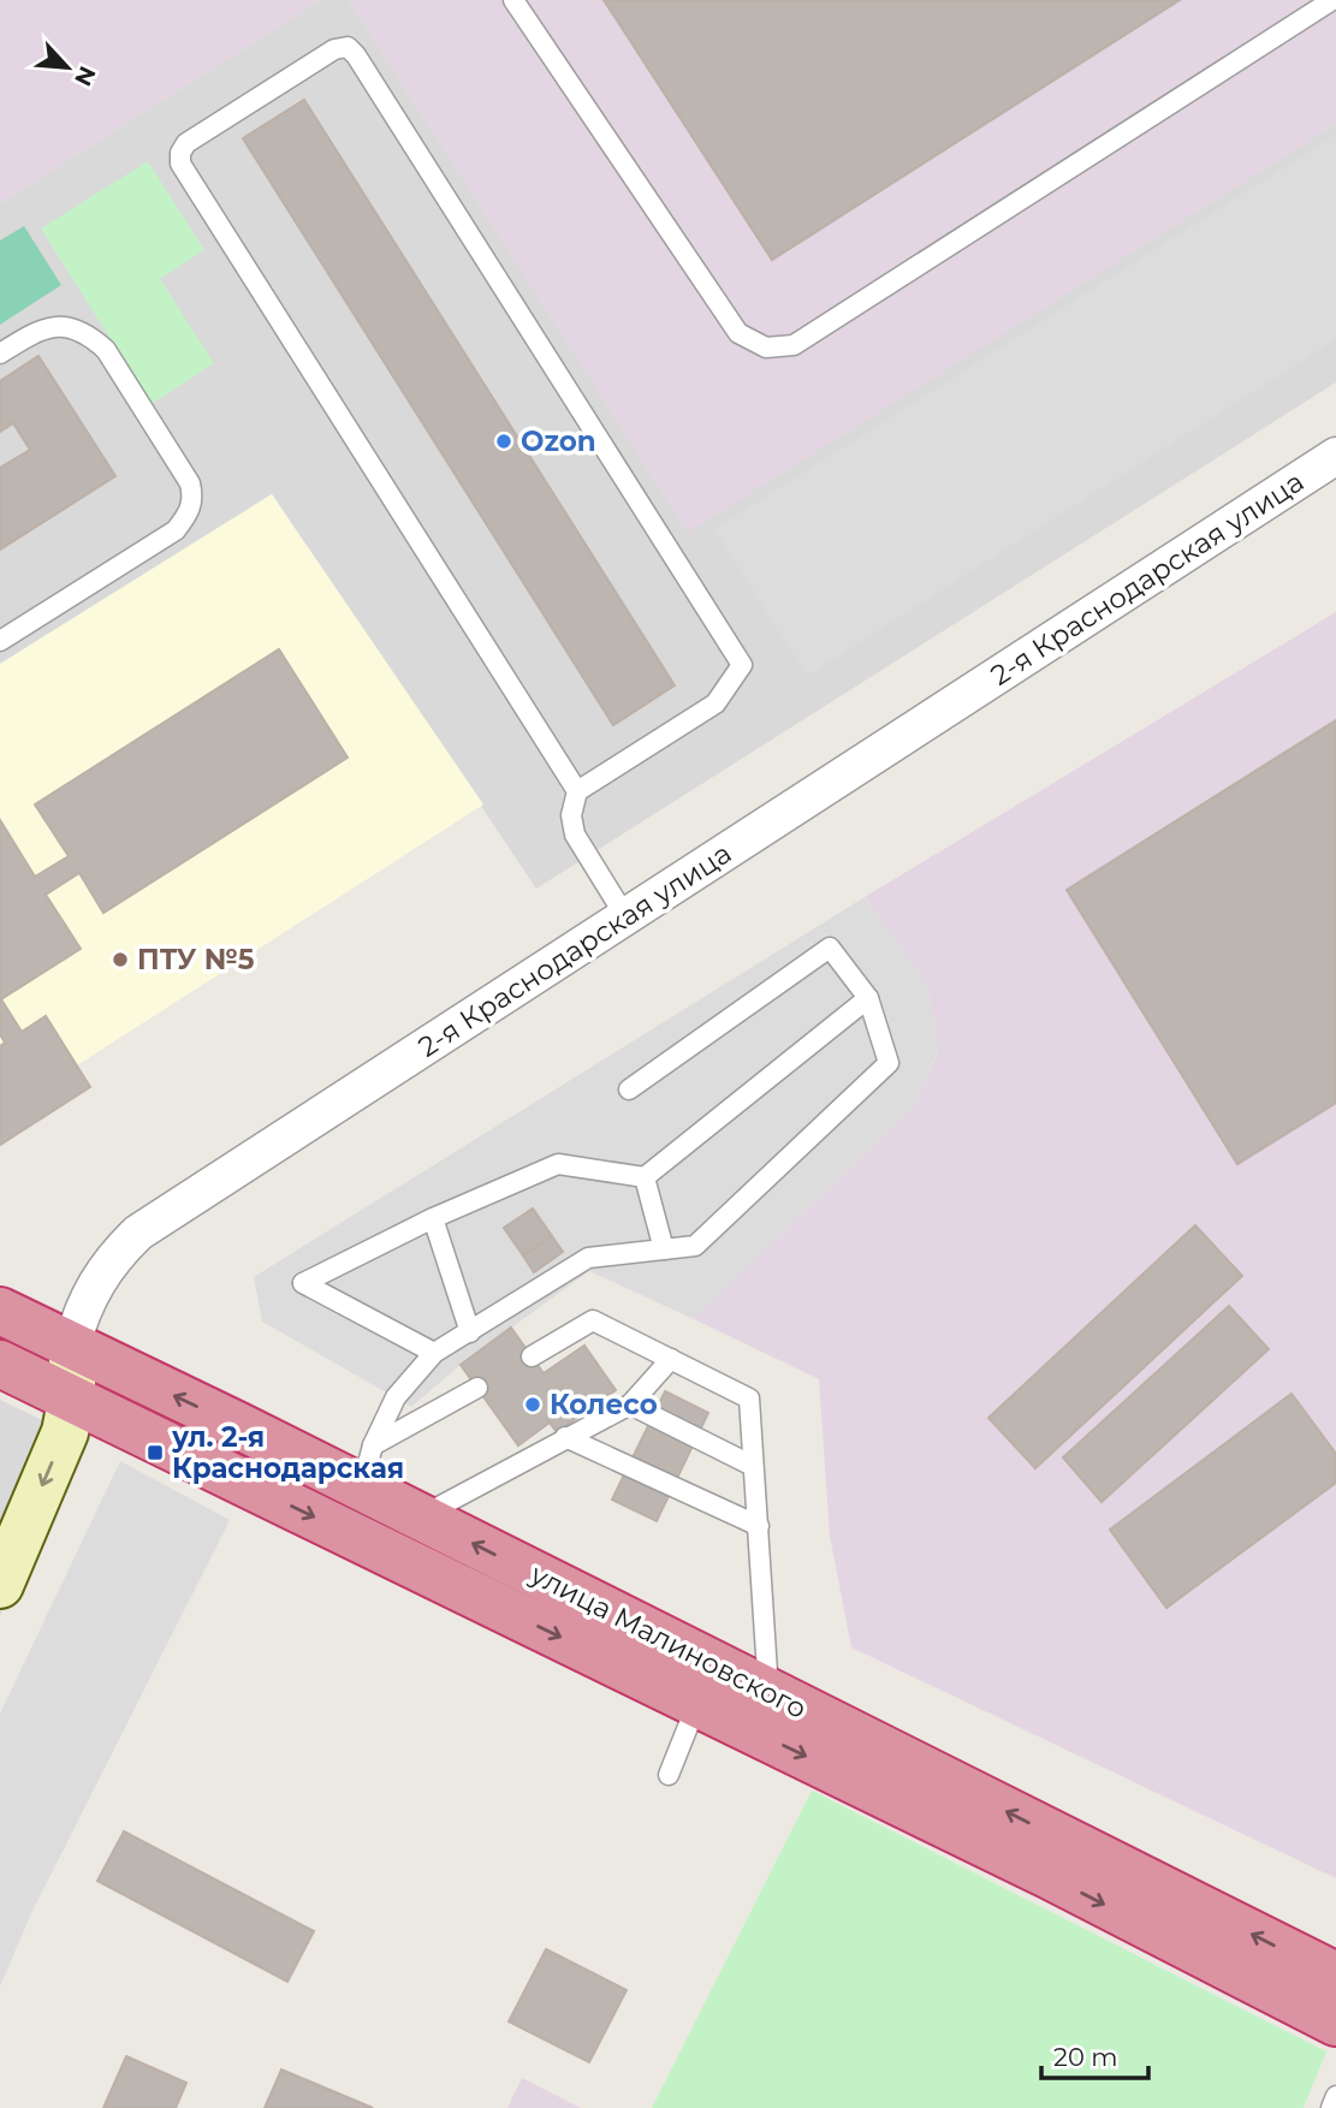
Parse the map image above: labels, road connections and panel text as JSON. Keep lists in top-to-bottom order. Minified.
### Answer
{"streets":{"highway":["улица Малиновского"],"street":["2-я Краснодарская улица"]},"crossings":[["2-я Краснодарская улица","улица Малиновского"]],"places":{"other":["Ozon","ПТУ №5","Колесо"],"transit":["ул. 2-я Краснодарская"]},"scale_bar":"20 m","north":"bottom right"}
